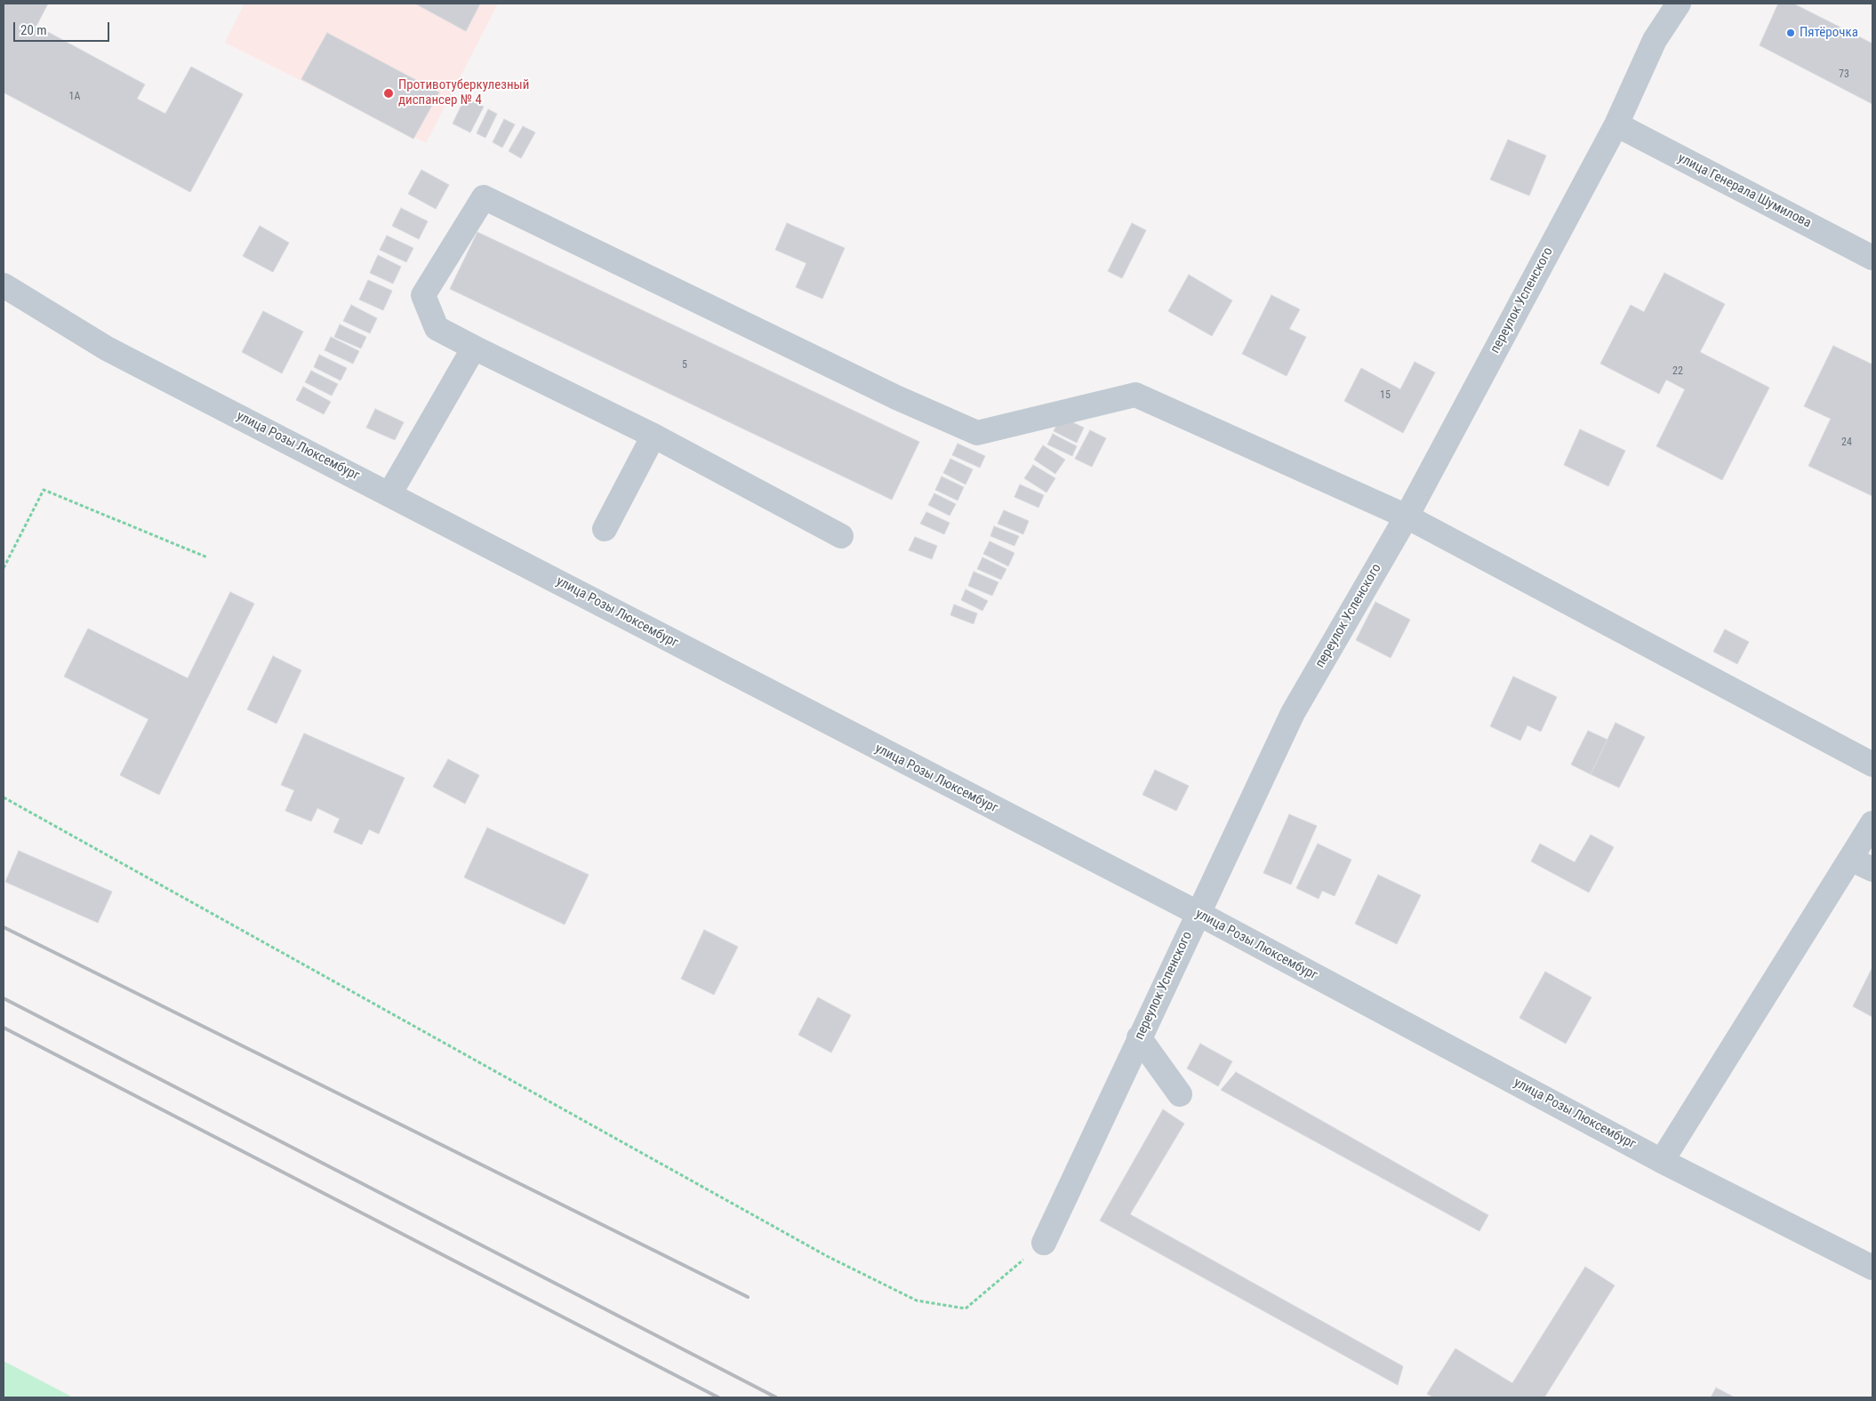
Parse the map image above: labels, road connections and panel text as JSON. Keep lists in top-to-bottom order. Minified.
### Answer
{"streets":{"street":["улица Генерала Шумилова","переулок Успенского","улица Розы Люксембург"]},"crossings":[["улица Генерала Шумилова","переулок Успенского"],["переулок Успенского","улица Розы Люксембург"]],"places":["Пятёрочка","Противотуберкулезный диспансер № 4"],"house_numbers":["73","1А","5","22","15","24"],"scale_bar":"20 m"}
